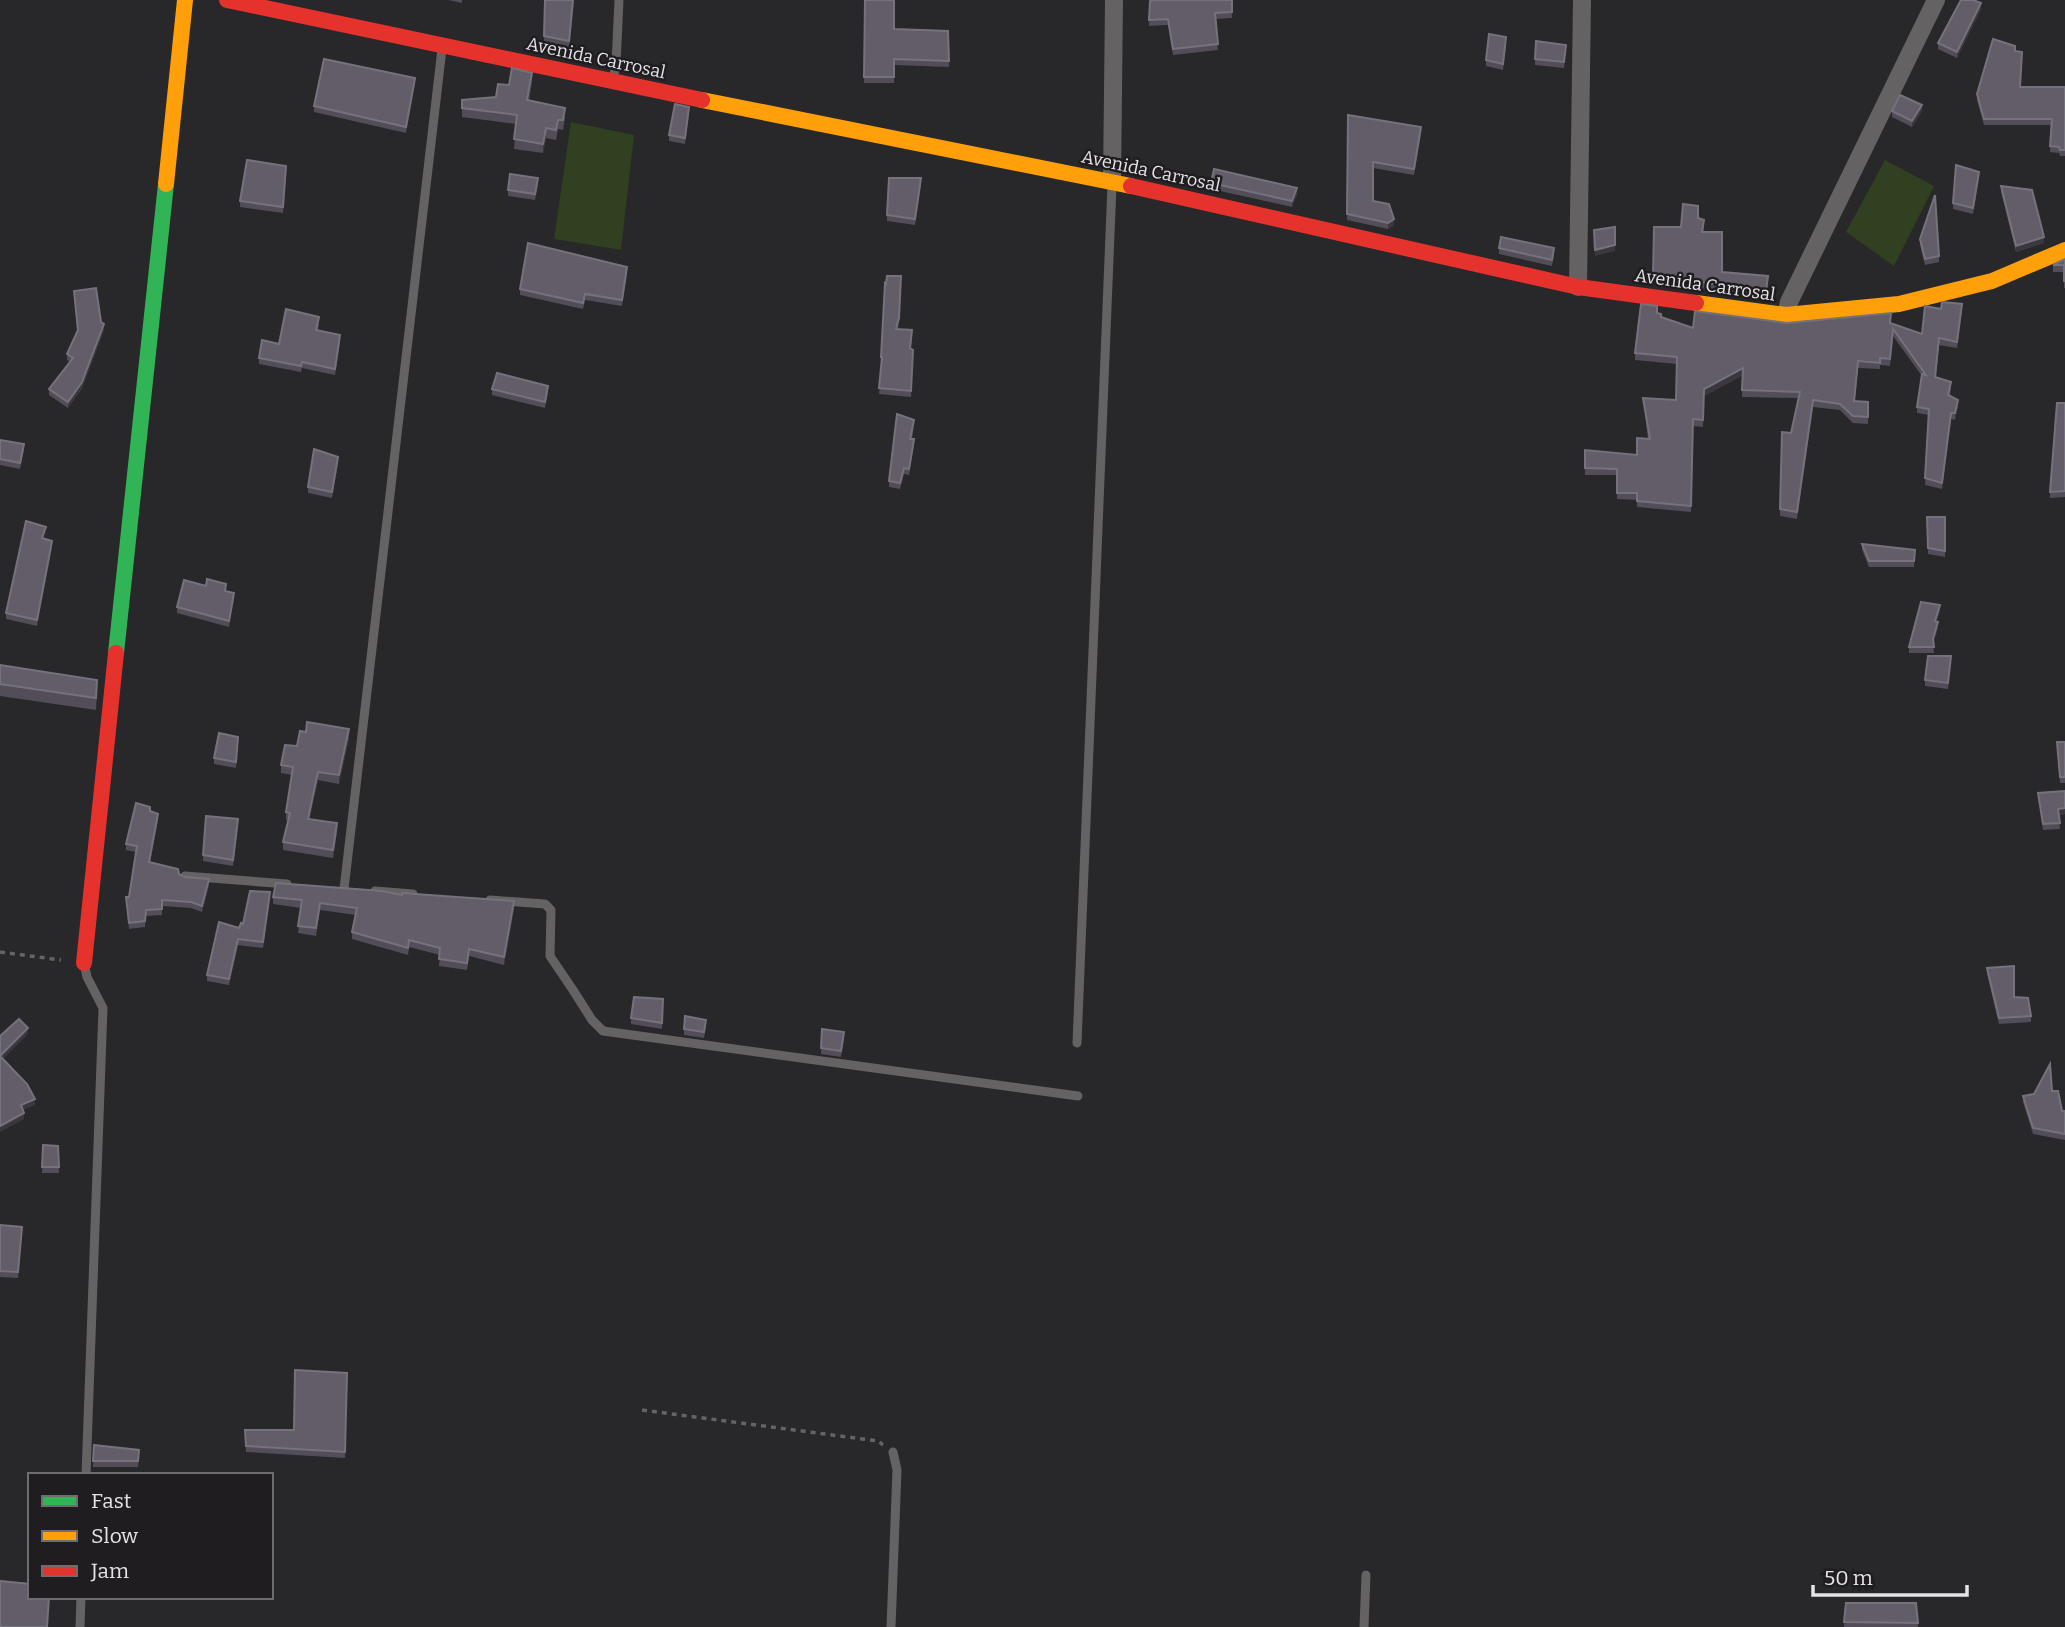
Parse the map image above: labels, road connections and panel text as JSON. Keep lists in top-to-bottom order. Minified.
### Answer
{"streets":{"street":["Avenida Carrosal"]},"legend":["Fast","Slow","Jam"],"scale_bar":"50 m"}
